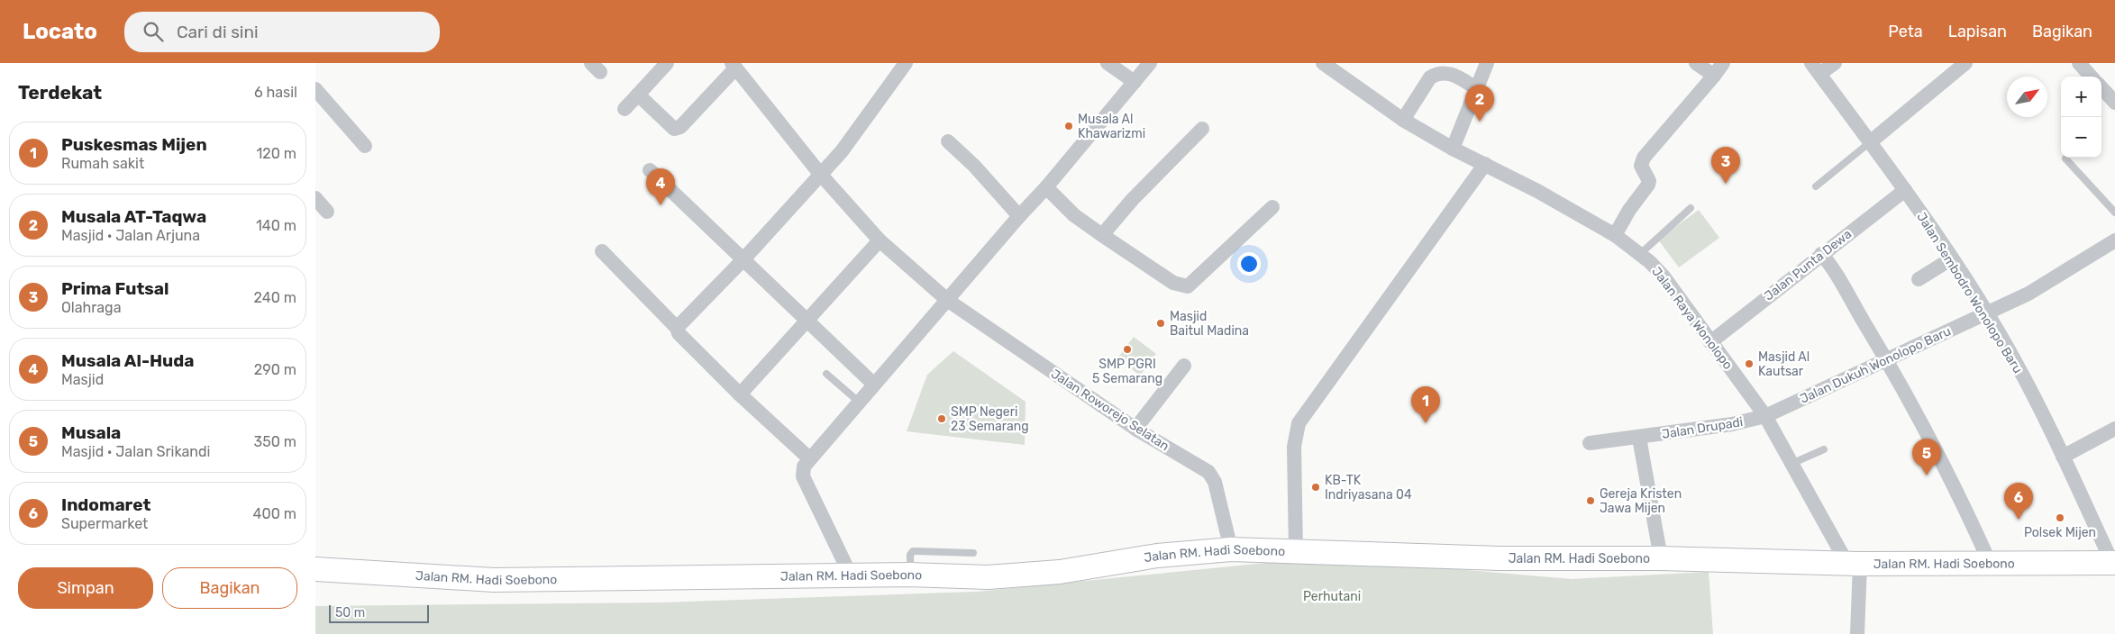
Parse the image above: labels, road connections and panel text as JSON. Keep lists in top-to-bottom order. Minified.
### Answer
{"streets":{"main road":["Jalan RM. Hadi Soebono"],"street":["Jalan Punta Dewa","Jalan Sembodro Wonolopo Baru","Jalan Raya Wonolopo","Jalan Dukuh Wonolopo Baru","Jalan Roworejo Selatan","Jalan Drupadi"]},"crossings":[["Jalan Punta Dewa","Jalan Sembodro Wonolopo Baru"],["Jalan Punta Dewa","Jalan Raya Wonolopo"],["Jalan Sembodro Wonolopo Baru","Jalan Dukuh Wonolopo Baru"],["Jalan Sembodro Wonolopo Baru","Jalan RM. Hadi Soebono"],["Jalan Raya Wonolopo","Jalan Dukuh Wonolopo Baru"],["Jalan Raya Wonolopo","Jalan Drupadi"],["Jalan Raya Wonolopo","Jalan RM. Hadi Soebono"],["Jalan Dukuh Wonolopo Baru","Jalan Drupadi"],["Jalan Roworejo Selatan","Jalan RM. Hadi Soebono"]],"parks":["Perhutani"],"places":["Musala Al Khawarizmi","Masjid Baitul Madina","SMP PGRI 5 Semarang","Masjid Al Kautsar","SMP Negeri 23 Semarang","KB-TK Indriyasana 04","Gereja Kristen Jawa Mijen","Polsek Mijen"],"scale_bar":"50 m","north":"top right","page":{"header":"Locato","search":"Cari di sini","nav":["Peta","Lapisan","Bagikan"],"heading":["Terdekat","6 hasil"],"map_buttons":["+","−"],"pins":["2","3","4","1","5","6"],"list":[{"mark":"1","name":"Puskesmas Mijen","note":"Rumah sakit","value":"120 m"},{"mark":"2","name":"Musala AT-Taqwa","note":"Masjid · Jalan Arjuna","value":"140 m"},{"mark":"3","name":"Prima Futsal","note":"Olahraga","value":"240 m"},{"mark":"4","name":"Musala Al-Huda","note":"Masjid","value":"290 m"},{"mark":"5","name":"Musala","note":"Masjid · Jalan Srikandi","value":"350 m"},{"mark":"6","name":"Indomaret","note":"Supermarket","value":"400 m"}],"buttons":["Simpan","Bagikan"],"scale":"50 m"}}
